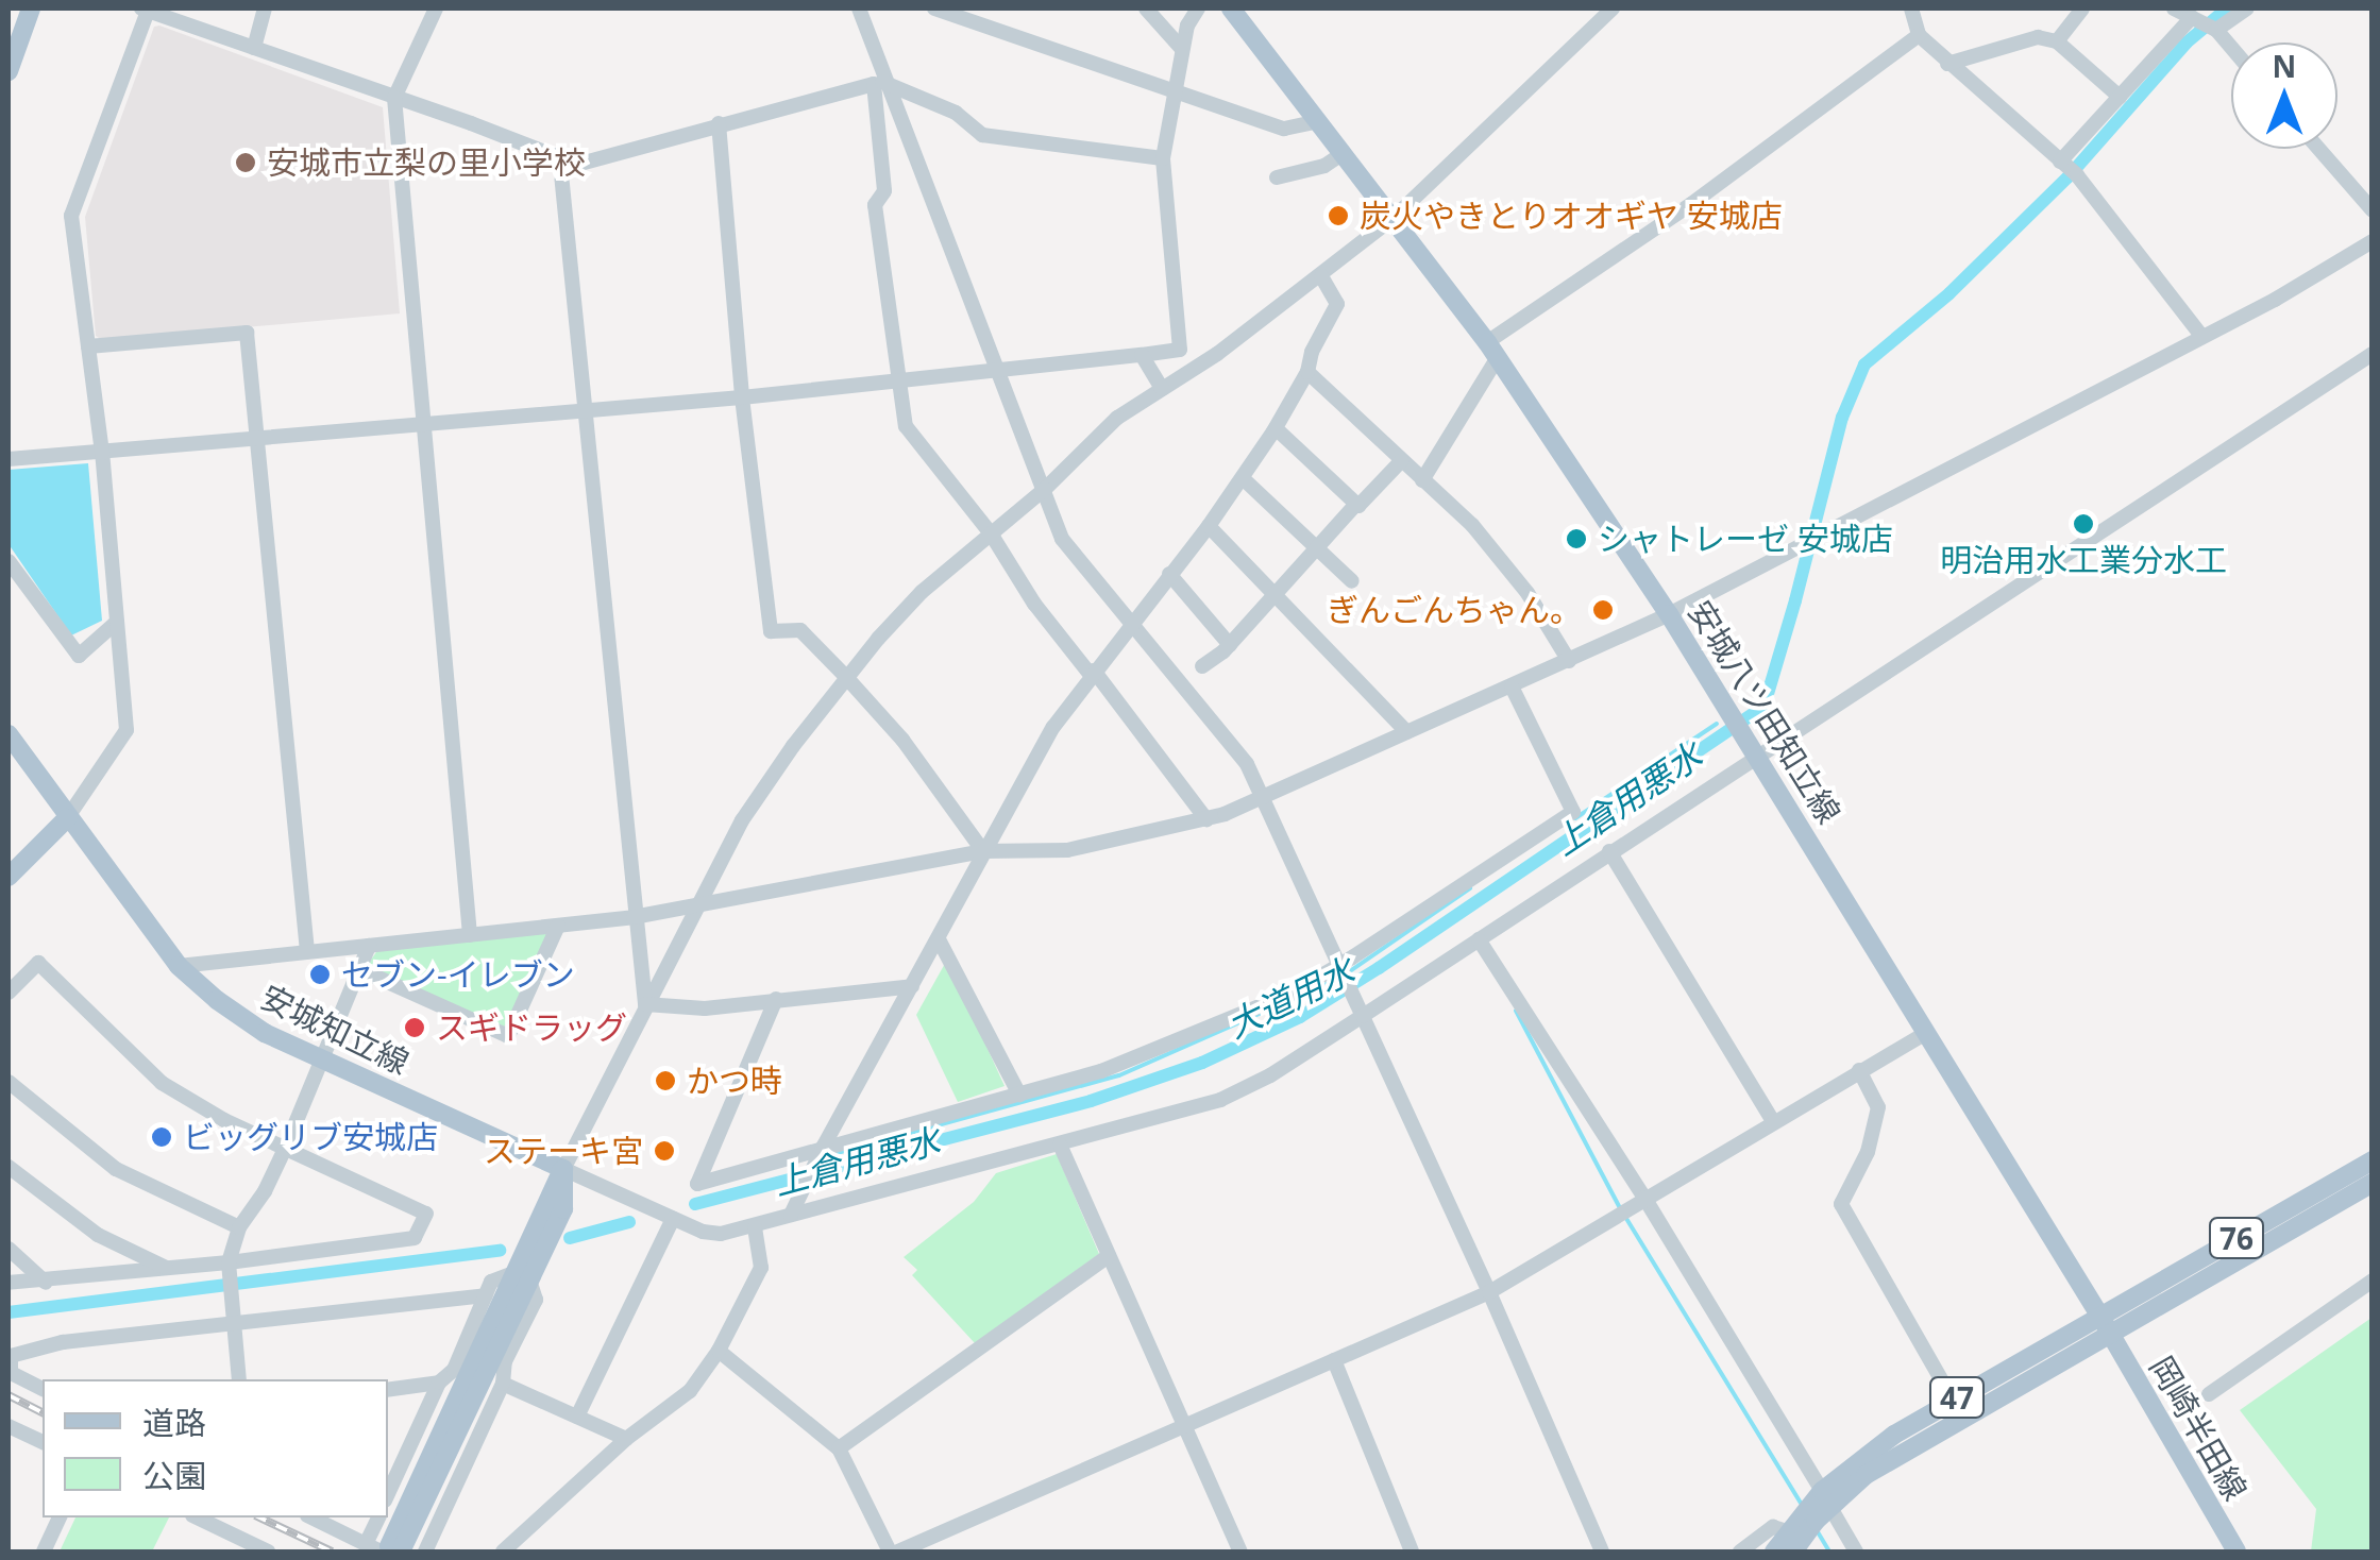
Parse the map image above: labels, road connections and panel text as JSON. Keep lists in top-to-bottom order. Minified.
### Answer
{"streets":{"main road":["安城八ツ田知立線","安城知立線","76","47","岡崎半田線"]},"crossings":[["安城八ツ田知立線","76"],["安城八ツ田知立線","47"],["安城八ツ田知立線","岡崎半田線"],["76","47"],["76","岡崎半田線"],["47","岡崎半田線"]],"water":["上倉用悪水","大道用水"],"places":["安城市立梨の里小学校","炭火やきとりオオギヤ 安城店","明治用水工業分水工","シャトレーゼ 安城店","ぎんごんちゃん。","セブン-イレブン","スギドラッグ","かつ時","ビッグリブ安城店","ステーキ宮"],"legend":["道路","公園"],"north":"top"}
